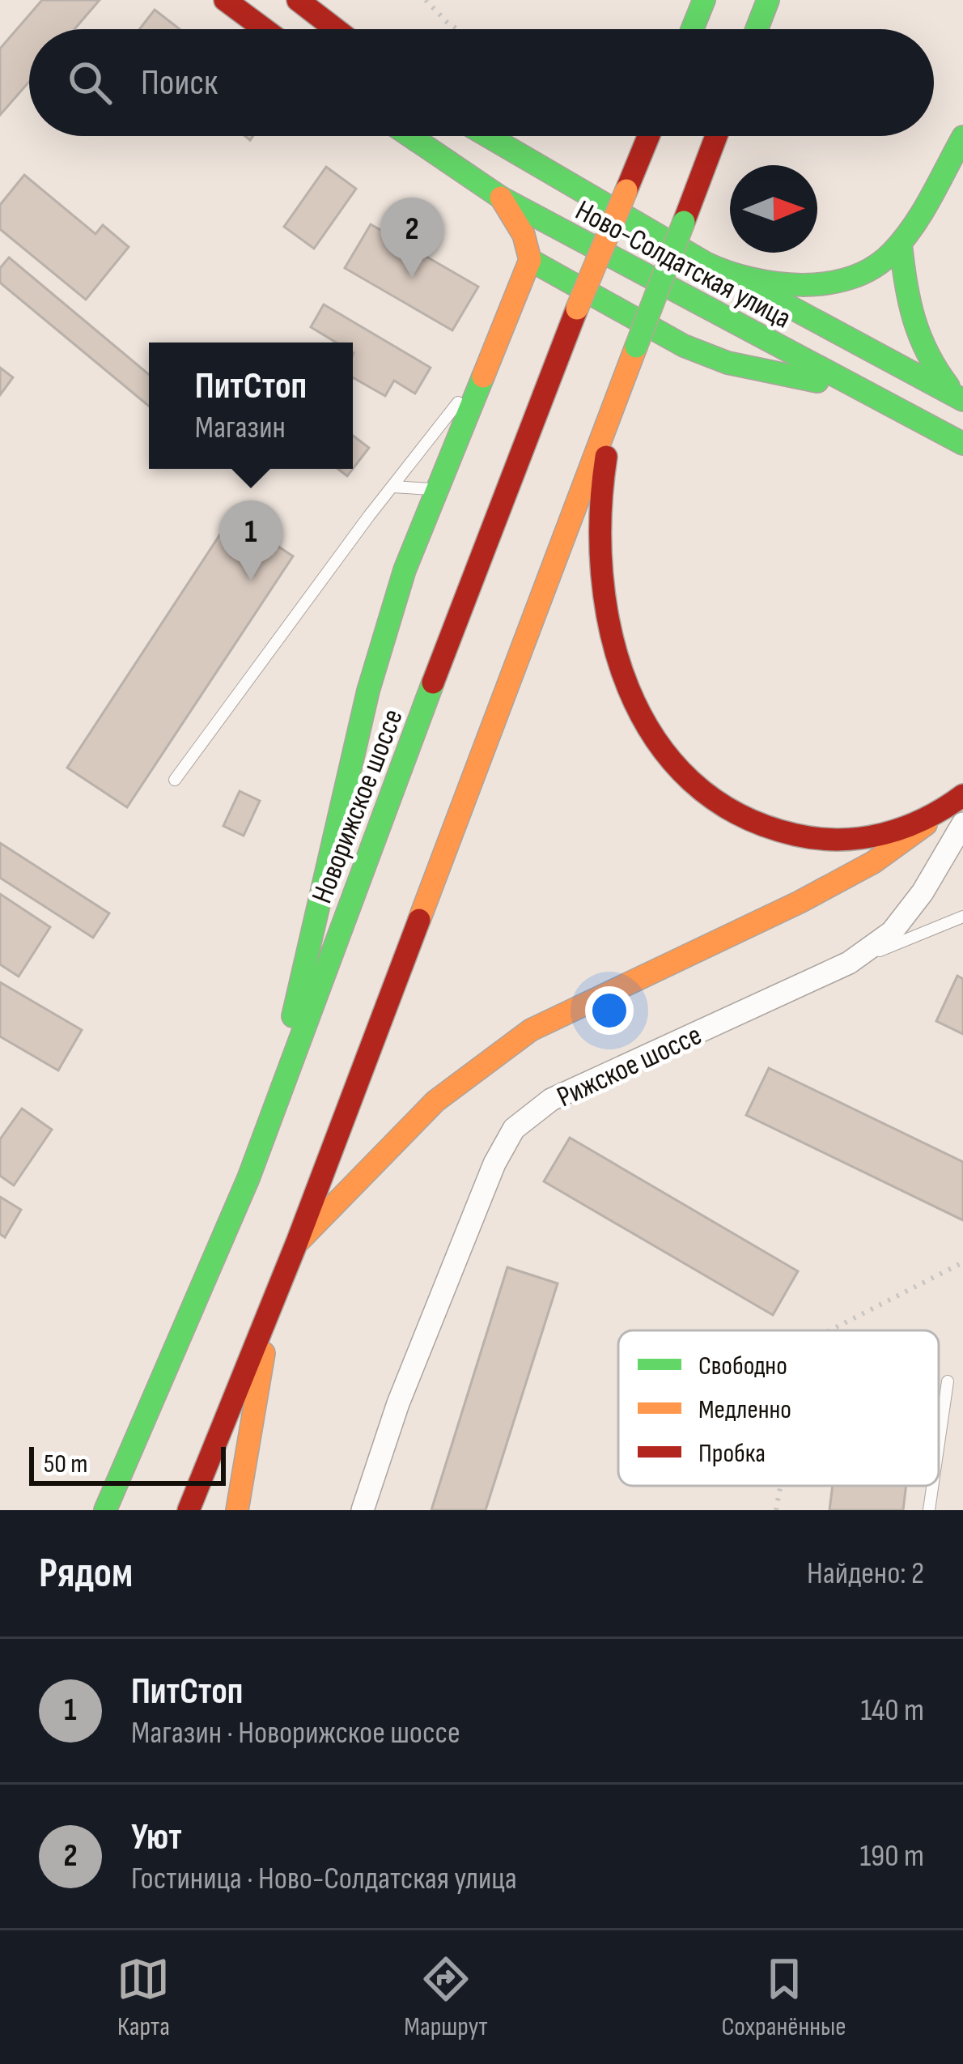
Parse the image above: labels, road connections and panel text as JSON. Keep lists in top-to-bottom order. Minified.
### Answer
{"streets":{"main road":["Ново-Солдатская улица","Новорижское шоссе"],"street":["Рижское шоссе"]},"legend":["Свободно","Медленно","Пробка"],"scale_bar":"50 m","north":"right","page":{"search":"Поиск","pins":["2","1"],"popup":["ПитСтоп","Магазин"],"scale":"50 m","heading":["Рядом","Найдено: 2"],"list":[{"mark":"1","name":"ПитСтоп","note":"Магазин · Новорижское шоссе","value":"140 m"},{"mark":"2","name":"Уют","note":"Гостиница · Ново-Солдатская улица","value":"190 m"}],"nav":["Карта","Маршрут","Сохранённые"]}}
